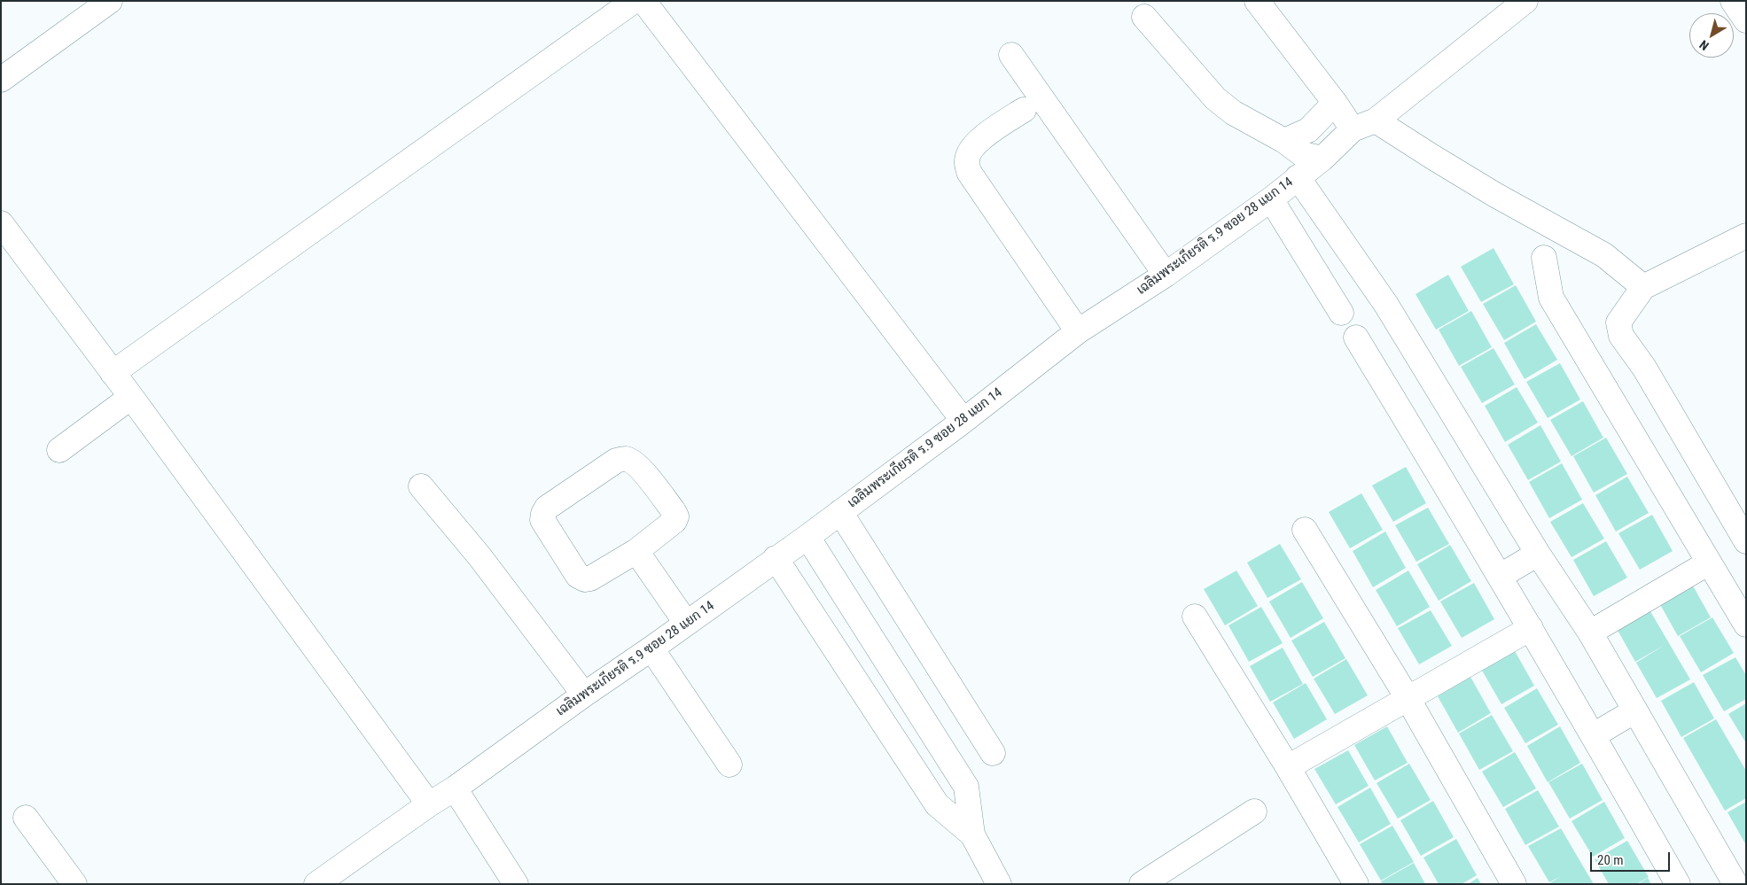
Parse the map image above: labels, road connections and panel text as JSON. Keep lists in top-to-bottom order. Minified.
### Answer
{"streets":{"street":["เฉลิมพระเกียรติ ร.9 ซอย 28 แยก 14"]},"scale_bar":"20 m","north":"bottom left"}
